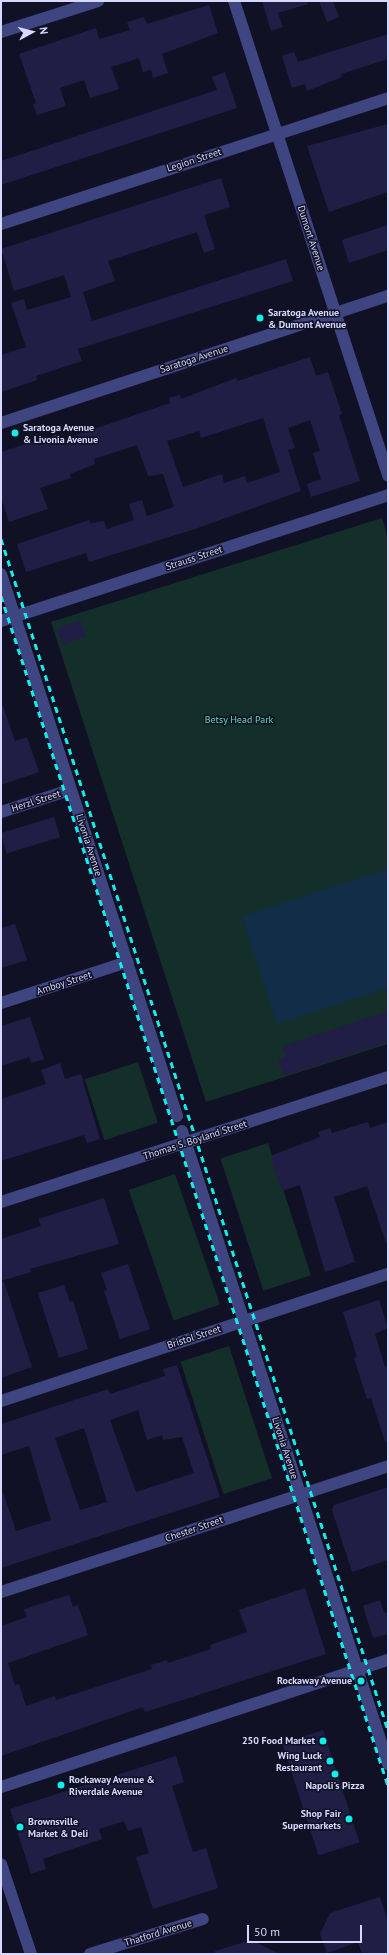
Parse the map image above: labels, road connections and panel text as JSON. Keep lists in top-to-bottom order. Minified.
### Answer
{"streets":{"street":["Legion Street","Dumont Avenue","Saratoga Avenue","Strauss Street","Herzl Street","Livonia Avenue","Amboy Street","Thomas S. Boyland Street","Bristol Street","Chester Street","Thatford Avenue"]},"crossings":[["Legion Street","Dumont Avenue"],["Dumont Avenue","Saratoga Avenue"],["Strauss Street","Livonia Avenue"],["Herzl Street","Livonia Avenue"],["Livonia Avenue","Amboy Street"],["Livonia Avenue","Thomas S. Boyland Street"],["Livonia Avenue","Bristol Street"],["Livonia Avenue","Chester Street"]],"parks":["Betsy Head Park"],"places":["Saratoga Avenue & Dumont Avenue","Saratoga Avenue & Livonia Avenue","Rockaway Avenue","250 Food Market","Wing Luck Restaurant","Napoli's Pizza","Rockaway Avenue & Riverdale Avenue","Shop Fair Supermarkets","Brownsville Market & Deli"],"scale_bar":"50 m","north":"right"}
